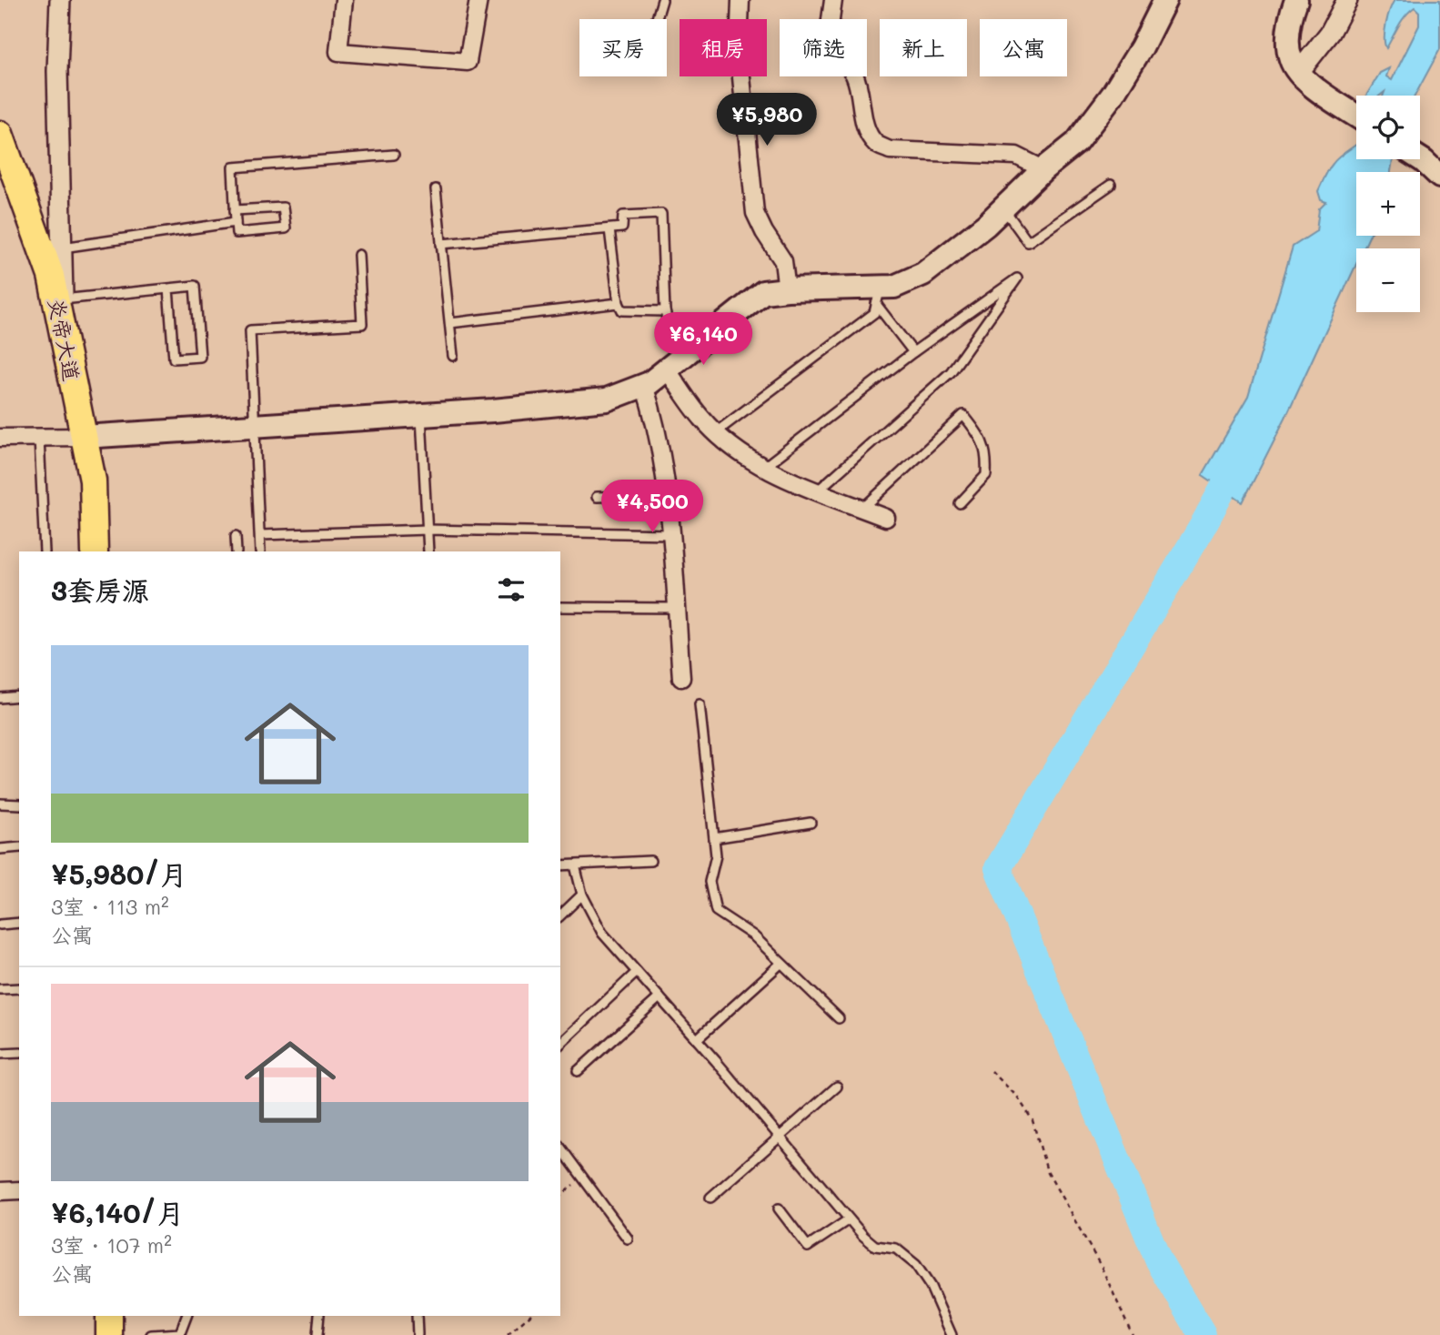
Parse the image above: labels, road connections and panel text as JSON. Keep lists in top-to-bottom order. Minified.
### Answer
{"streets":{"main road":["炎帝大道"]},"page":{"chip":["买房","租房","筛选","新上","公寓"],"price":["¥5,980","¥6,140","¥4,500"],"map_buttons":["+","−"],"heading":"3套房源","list":[{"name":"¥5,980/月","note":"3室 · 113 m² · 公寓"},{"name":"¥6,140/月","note":"3室 · 107 m² · 公寓"}]}}
